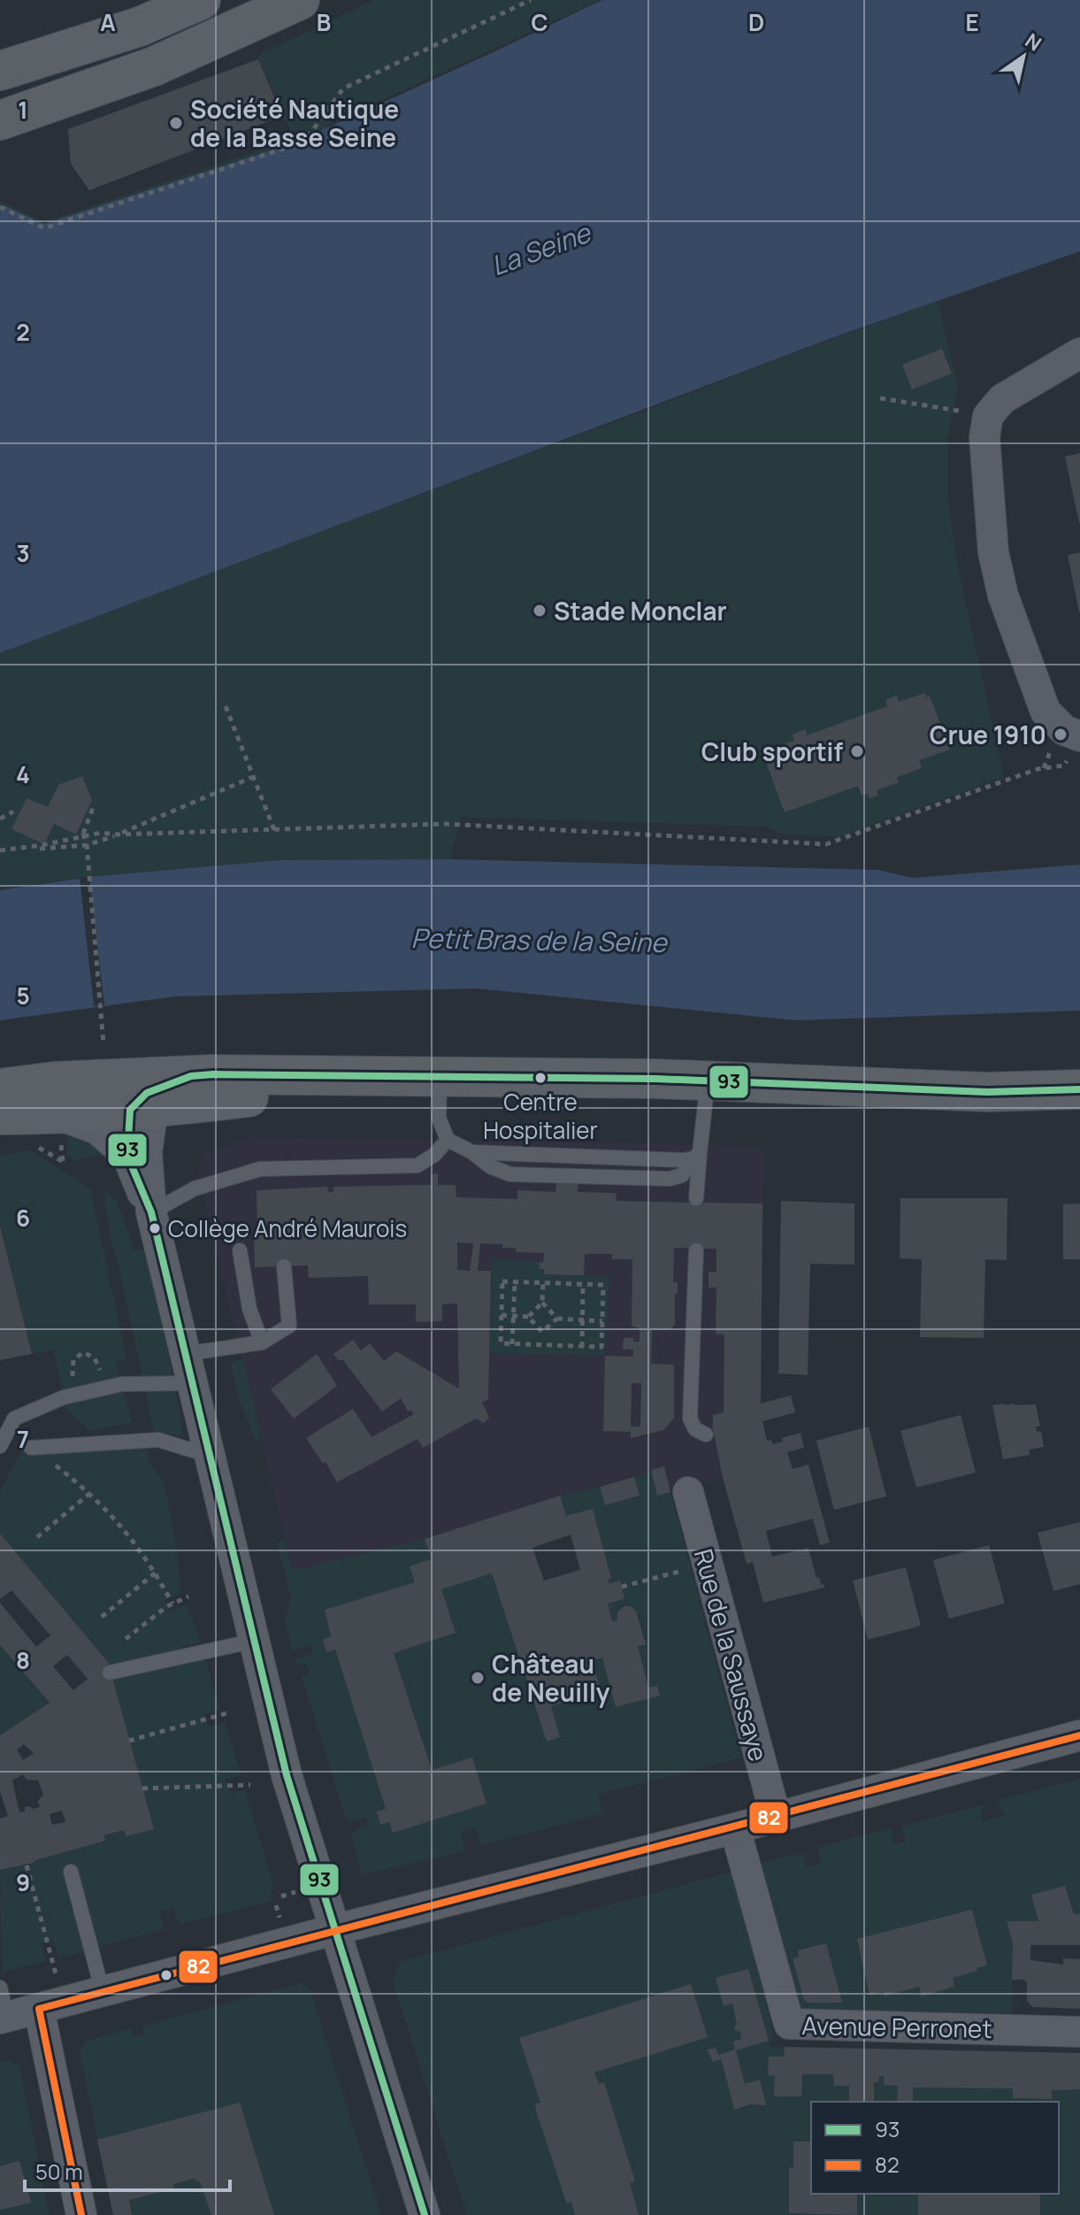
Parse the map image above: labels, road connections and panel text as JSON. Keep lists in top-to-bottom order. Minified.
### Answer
{"streets":{"street":["Rue de la Saussaye","Avenue Perronet"]},"water":["La Seine","Petit Bras de la Seine"],"places":["Société Nautique de la Basse Seine","Stade Monclar","Crue 1910","Club sportif","Centre Hospitalier","Collège André Maurois","Château de Neuilly"],"lines":["transit line 93","transit line 82"],"legend":["93","82"],"scale_bar":"50 m","north":"top right","grid":{"columns":["A","B","C","D","E"],"rows":["1","2","3","4","5","6","7","8","9"]}}
